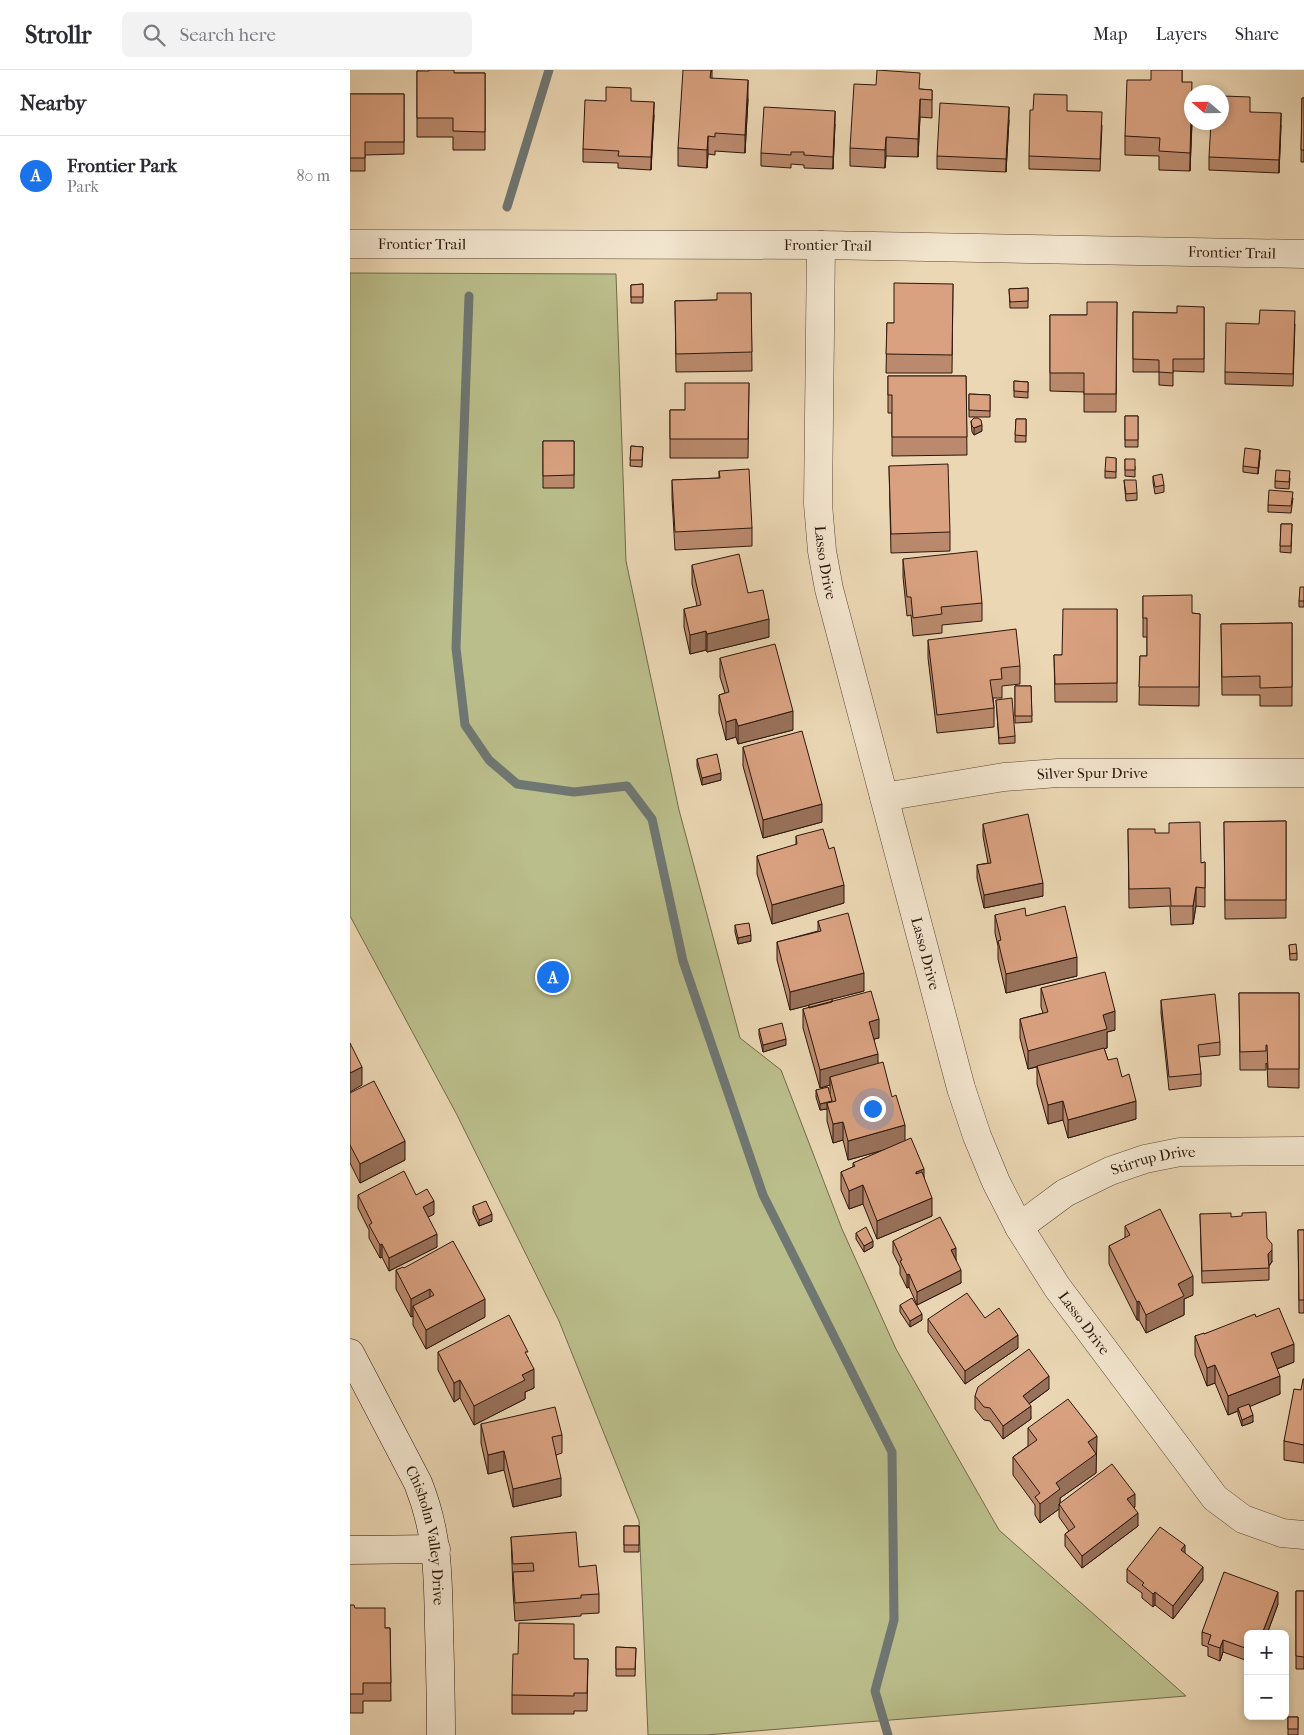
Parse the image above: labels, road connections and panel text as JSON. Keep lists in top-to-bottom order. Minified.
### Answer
{"streets":{"street":["Frontier Trail","Lasso Drive","Silver Spur Drive","Stirrup Drive","Chisholm Valley Drive"]},"crossings":[["Frontier Trail","Lasso Drive"],["Lasso Drive","Silver Spur Drive"],["Lasso Drive","Stirrup Drive"]],"north":"left","page":{"header":"Strollr","search":"Search here","nav":["Map","Layers","Share"],"heading":"Nearby","list":[{"mark":"A","name":"Frontier Park","note":"Park","value":"80 m"}],"pins":"A","map_buttons":["+","−"]}}
